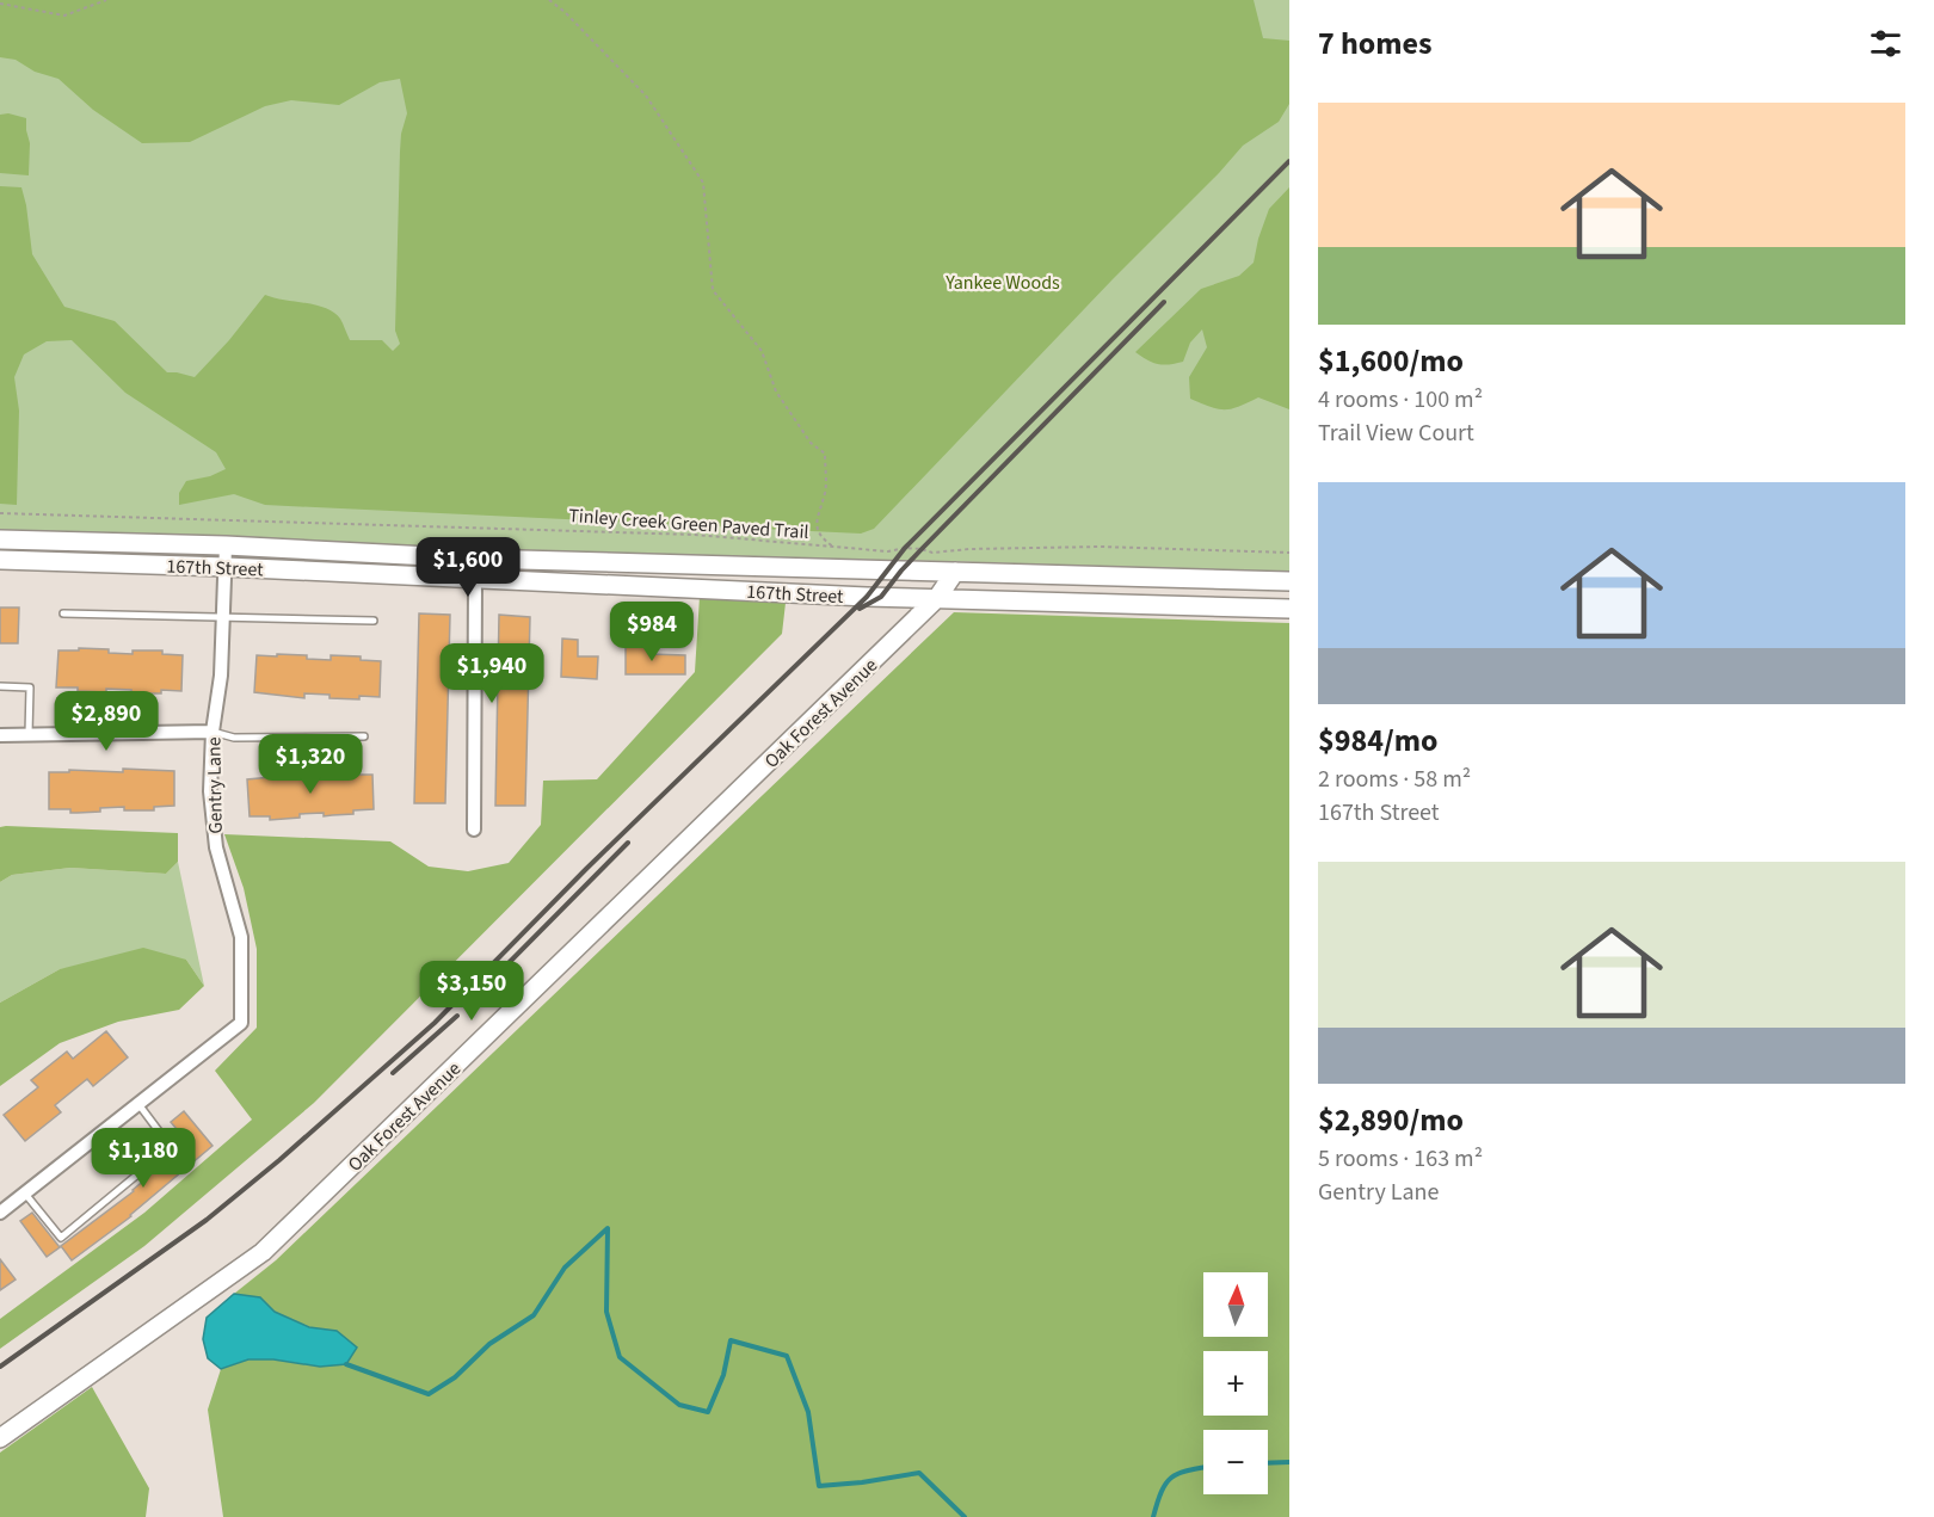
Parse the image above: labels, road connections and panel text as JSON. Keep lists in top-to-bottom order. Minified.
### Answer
{"streets":{"main road":["167th Street","Oak Forest Avenue"],"street":["Gentry Lane"],"path":["Tinley Creek Green Paved Trail"]},"crossings":[["167th Street","Oak Forest Avenue"],["167th Street","Gentry Lane"]],"parks":["Yankee Woods"],"north":"top","page":{"heading":"7 homes","list":[{"name":"$1,600/mo","note":"4 rooms · 100 m² · Trail View Court"},{"name":"$984/mo","note":"2 rooms · 58 m² · 167th Street"},{"name":"$2,890/mo","note":"5 rooms · 163 m² · Gentry Lane"}],"price":["$1,600","$984","$1,940","$2,890","$1,320","$3,150","$1,180"],"map_buttons":["+","−"]}}
